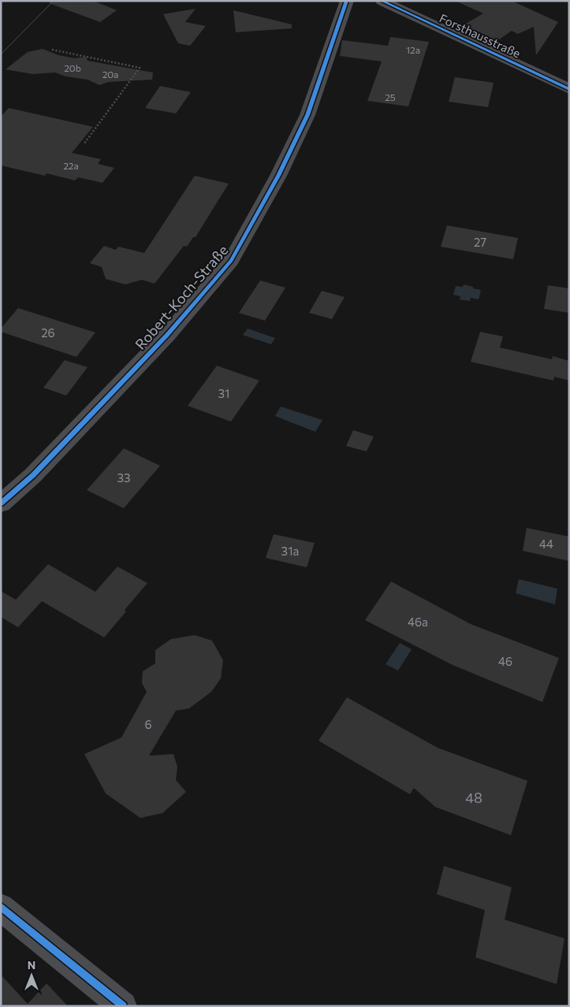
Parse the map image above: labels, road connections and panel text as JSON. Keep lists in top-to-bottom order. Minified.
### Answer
{"streets":{"street":["Forsthausstraße","Robert-Koch-Straße"]},"house_numbers":["12a","20b","20a","25","22a","27","26","31","33","44","31a","46a","46","6","48"],"north":"top"}
